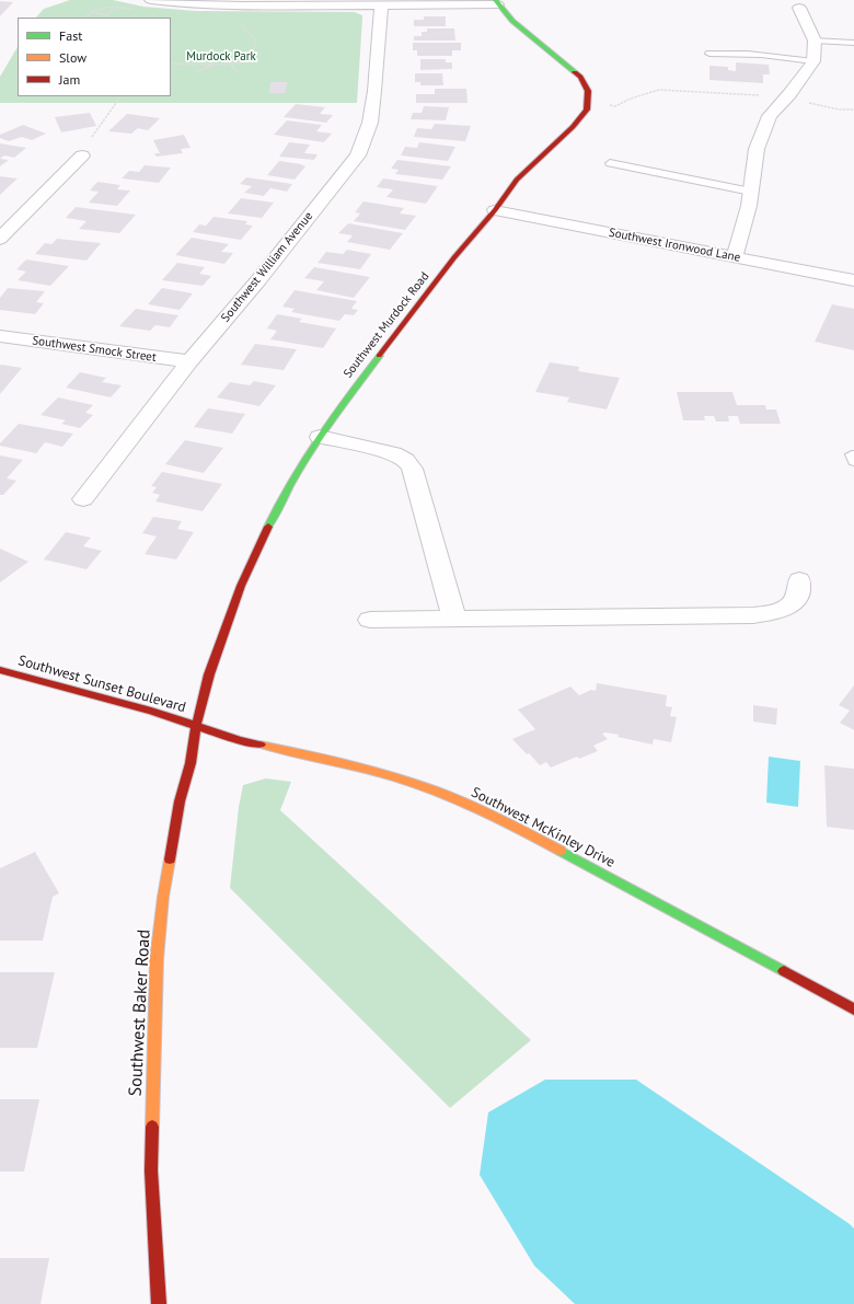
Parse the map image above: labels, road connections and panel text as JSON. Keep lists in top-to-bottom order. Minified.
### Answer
{"streets":{"main road":["Southwest Murdock Road","Southwest Sunset Boulevard","Southwest McKinley Drive","Southwest Baker Road"],"street":["Southwest Ironwood Lane","Southwest William Avenue","Southwest Smock Street"]},"crossings":[["Southwest Ironwood Lane","Southwest Murdock Road"],["Southwest William Avenue","Southwest Smock Street"],["Southwest Murdock Road","Southwest Sunset Boulevard"],["Southwest Murdock Road","Southwest McKinley Drive"],["Southwest Murdock Road","Southwest Baker Road"],["Southwest Sunset Boulevard","Southwest McKinley Drive"],["Southwest Sunset Boulevard","Southwest Baker Road"],["Southwest McKinley Drive","Southwest Baker Road"]],"parks":["Murdock Park"],"legend":["Fast","Slow","Jam"]}
